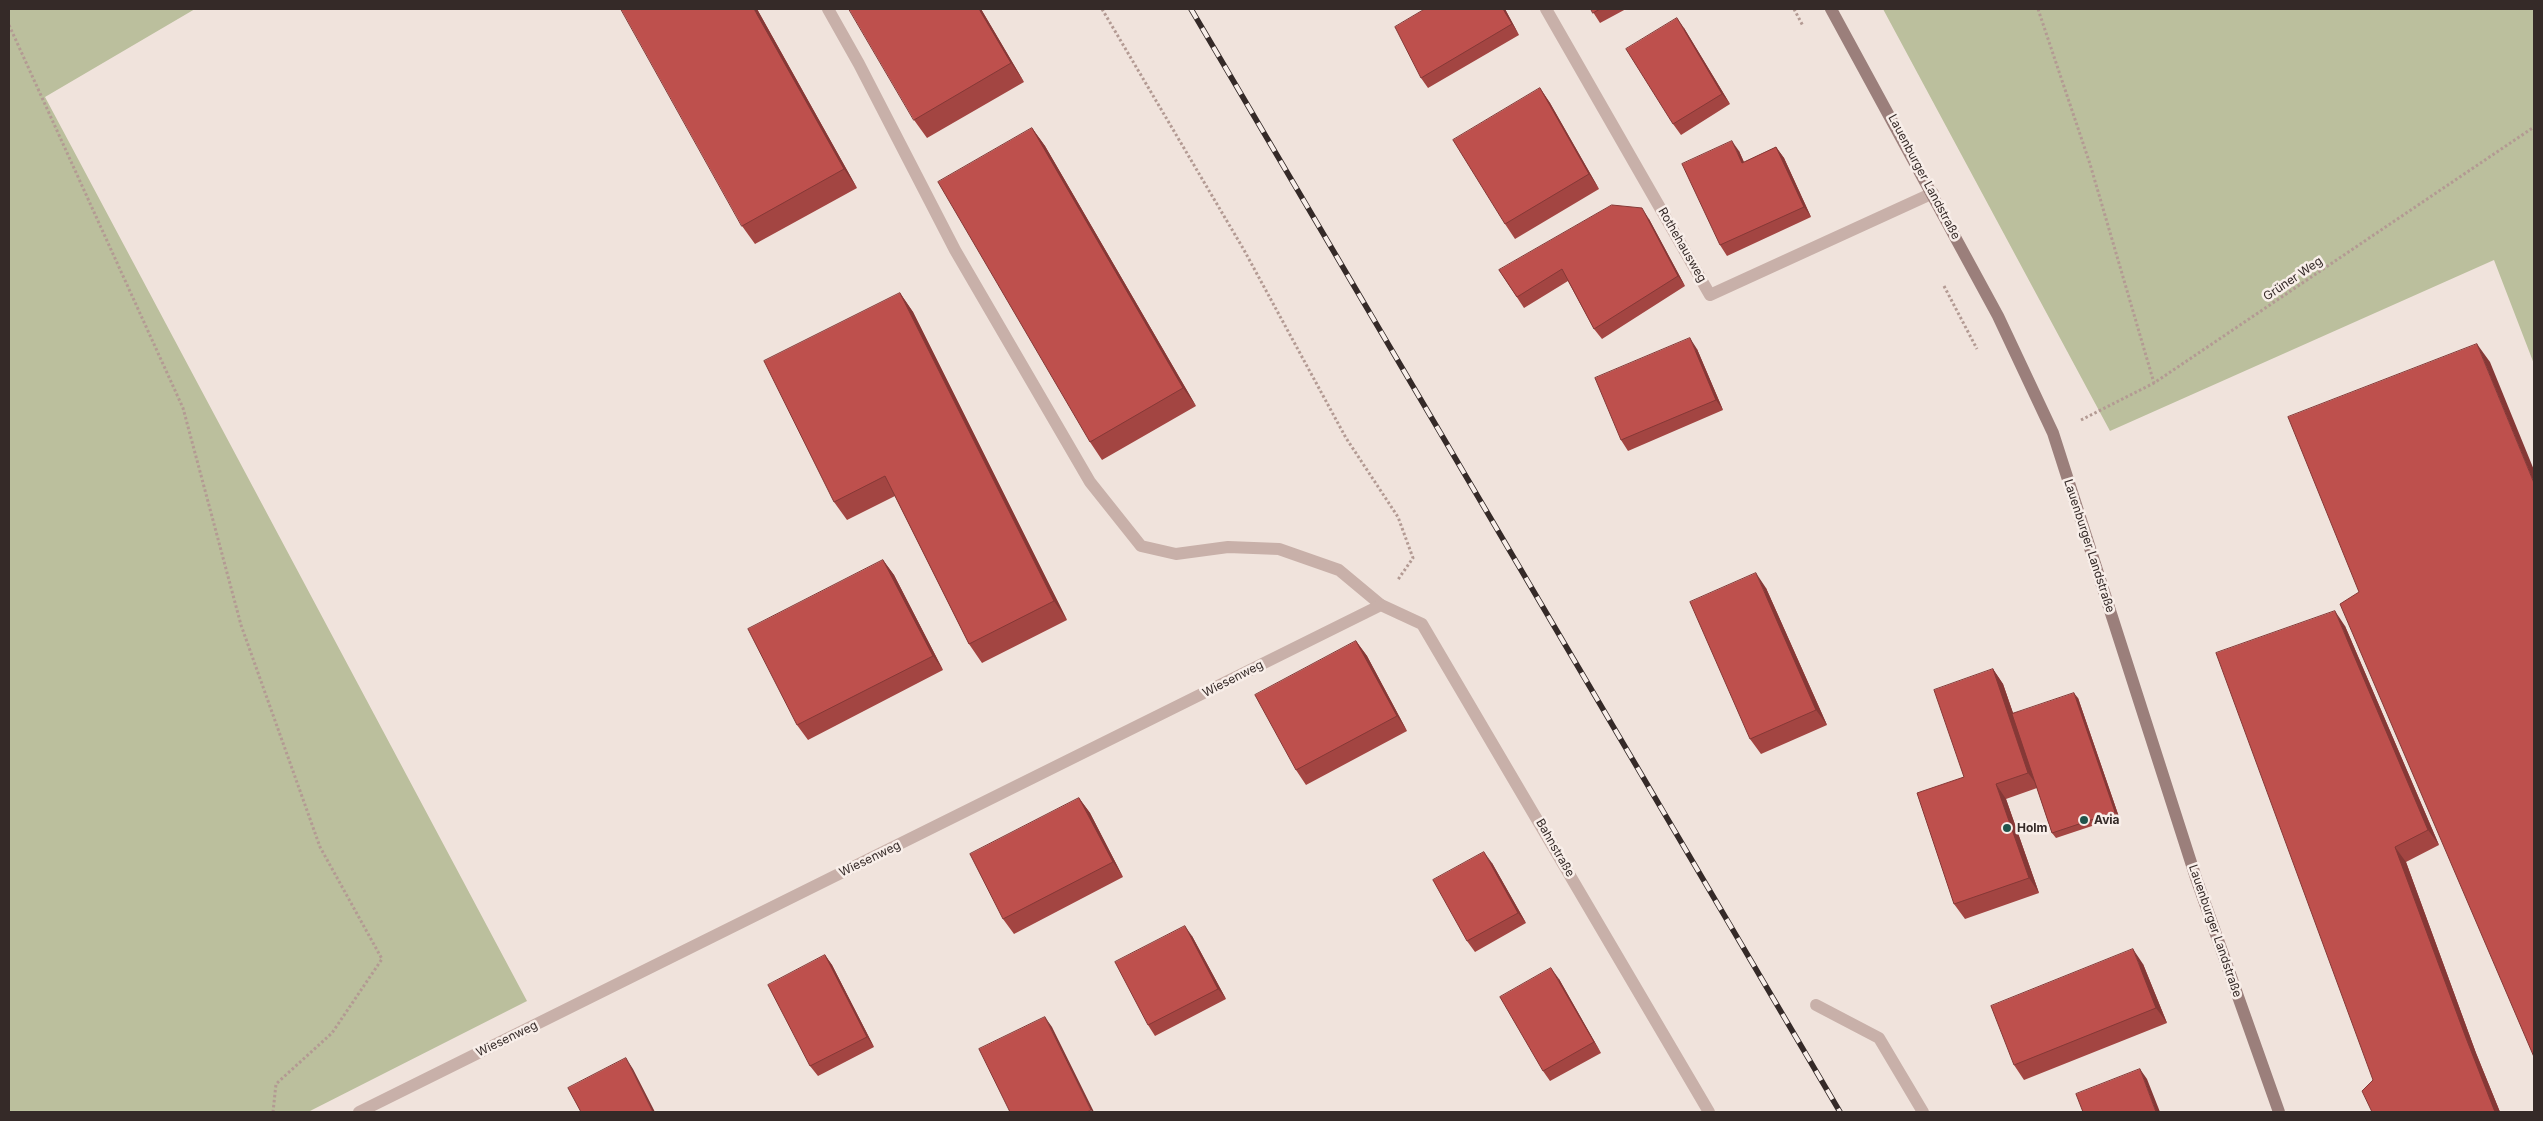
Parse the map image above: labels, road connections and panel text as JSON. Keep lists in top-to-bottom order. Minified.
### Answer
{"streets":{"main road":["Lauenburger Landstraße"],"street":["Rothehausweg","Wiesenweg","Bahnstraße"],"path":["Grüner Weg"]},"crossings":[["Lauenburger Landstraße","Rothehausweg"],["Lauenburger Landstraße","Grüner Weg"],["Wiesenweg","Bahnstraße"]],"places":["Avia","Holm"]}
